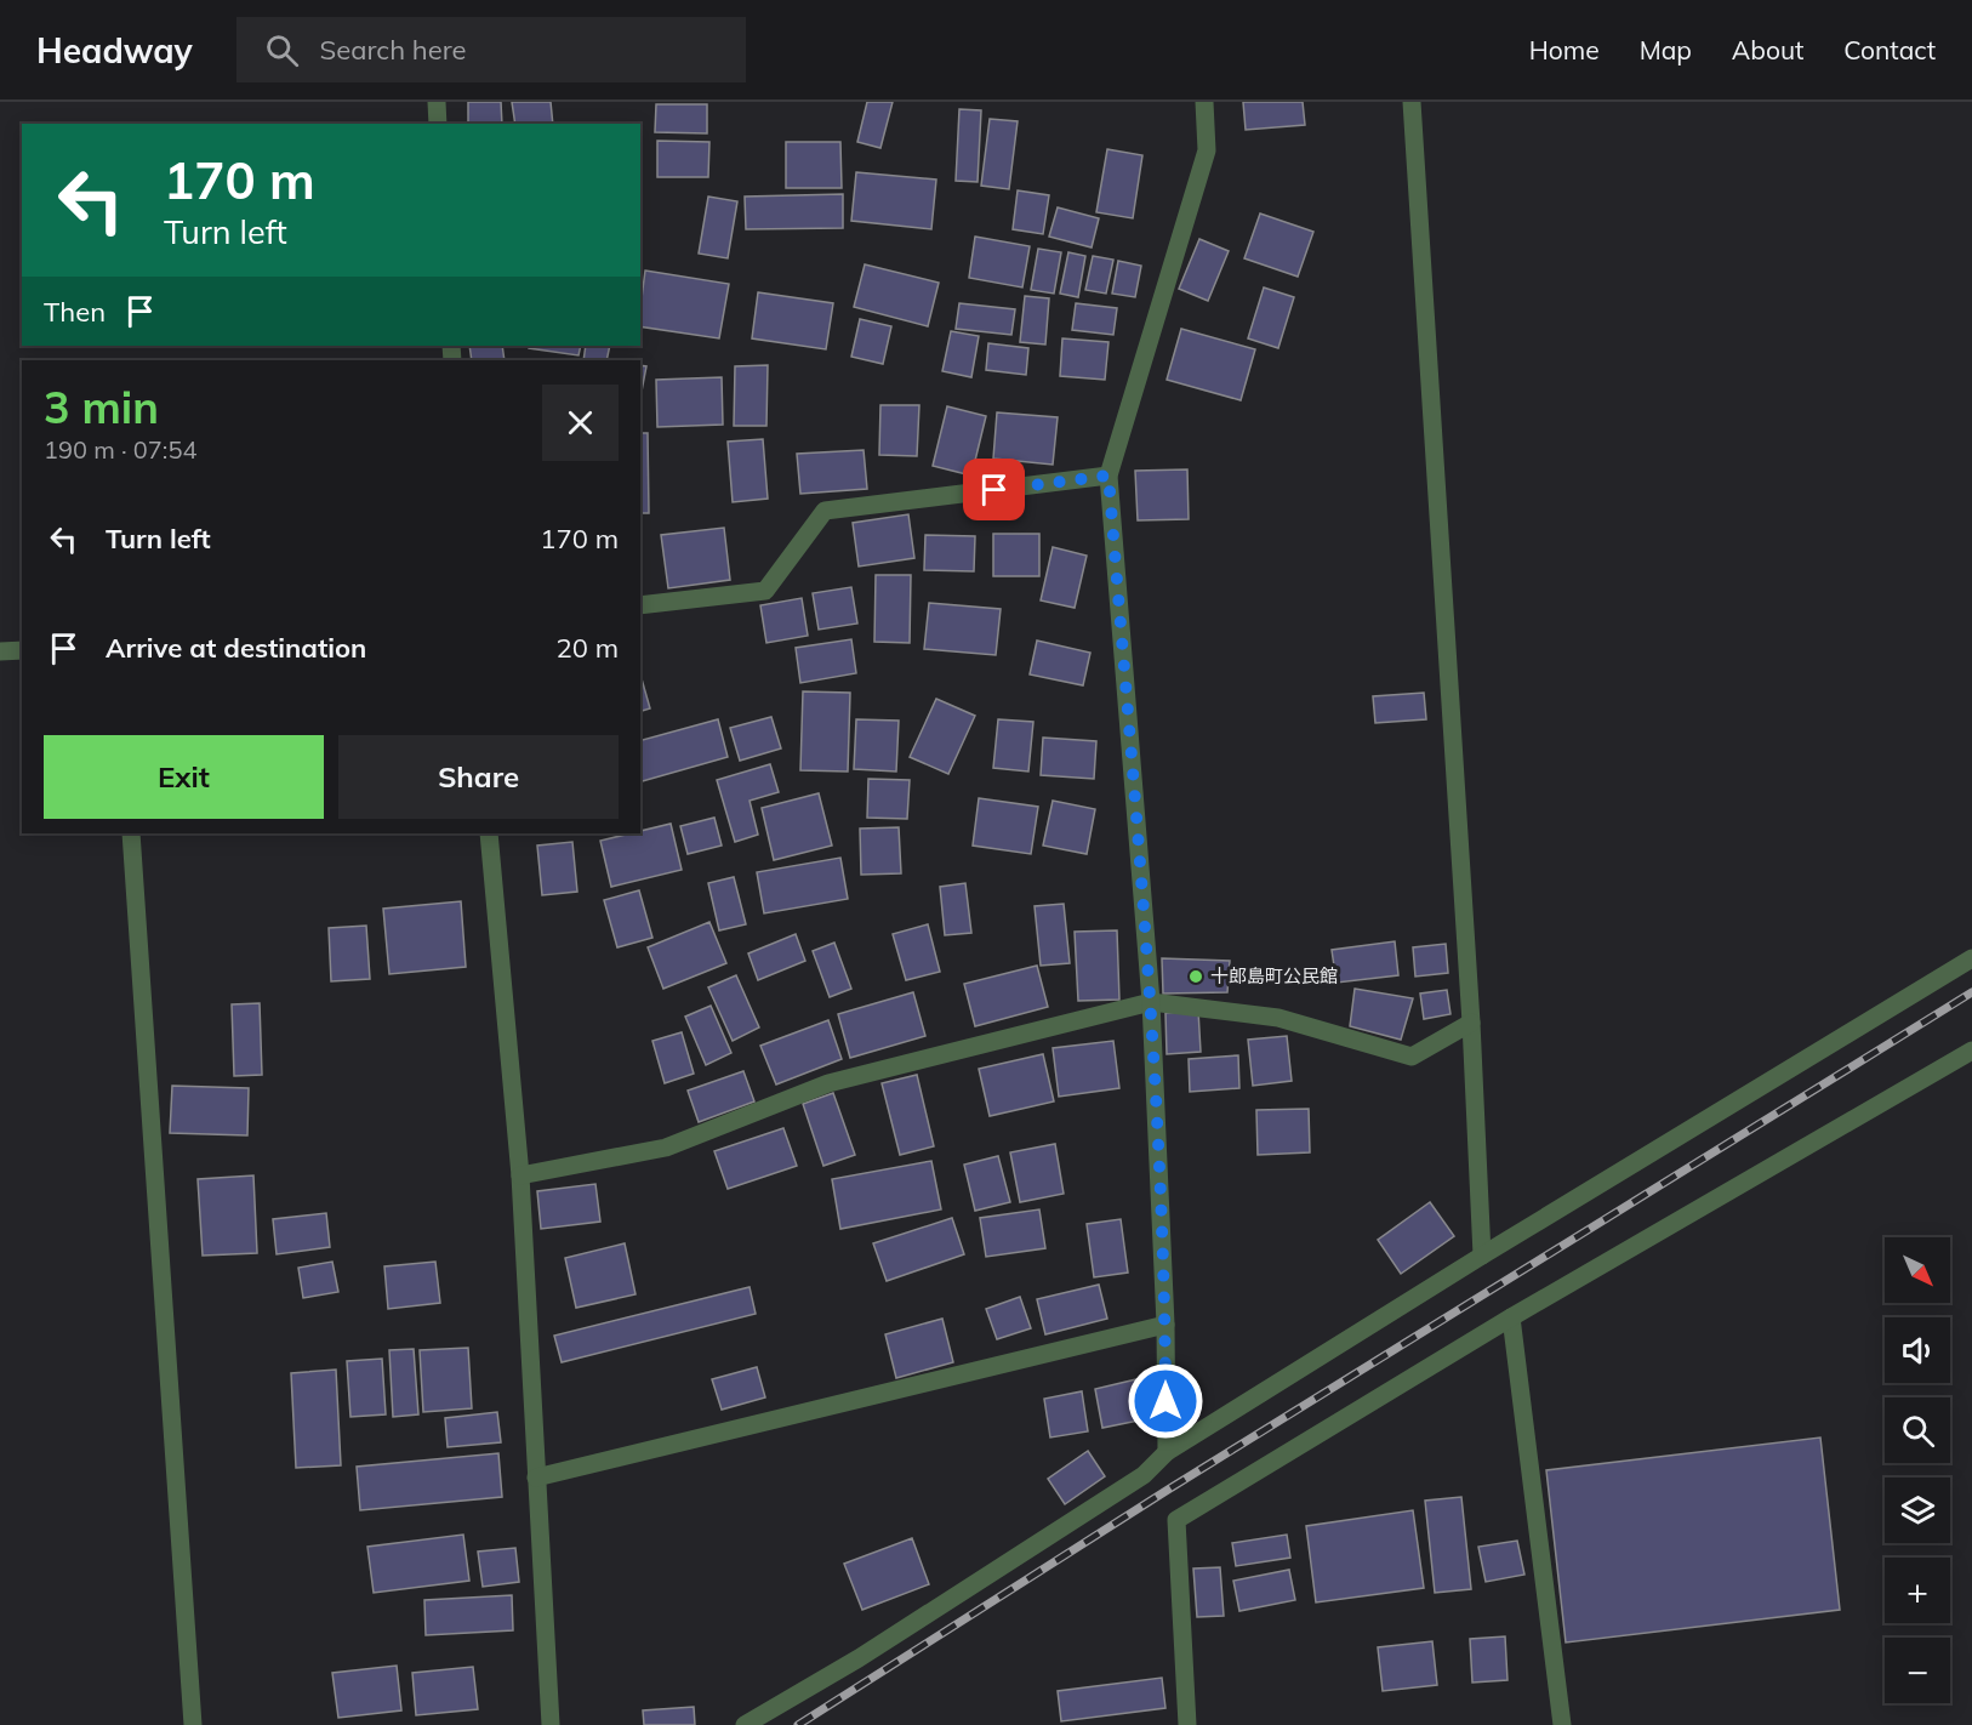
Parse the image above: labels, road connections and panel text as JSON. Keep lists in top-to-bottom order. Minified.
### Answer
{"places":["十郎島町公民館"],"north":"bottom right","page":{"header":"Headway","search":"Search here","nav":["Home","Map","About","Contact"],"turn":["170 m","Turn left"],"then":"Then","heading":["3 min","190 m · 07:54"],"list":[{"name":"Turn left","value":"170 m"},{"name":"Arrive at destination","value":"20 m"}],"buttons":["Exit","Share"],"map_buttons":["+","−"]}}
